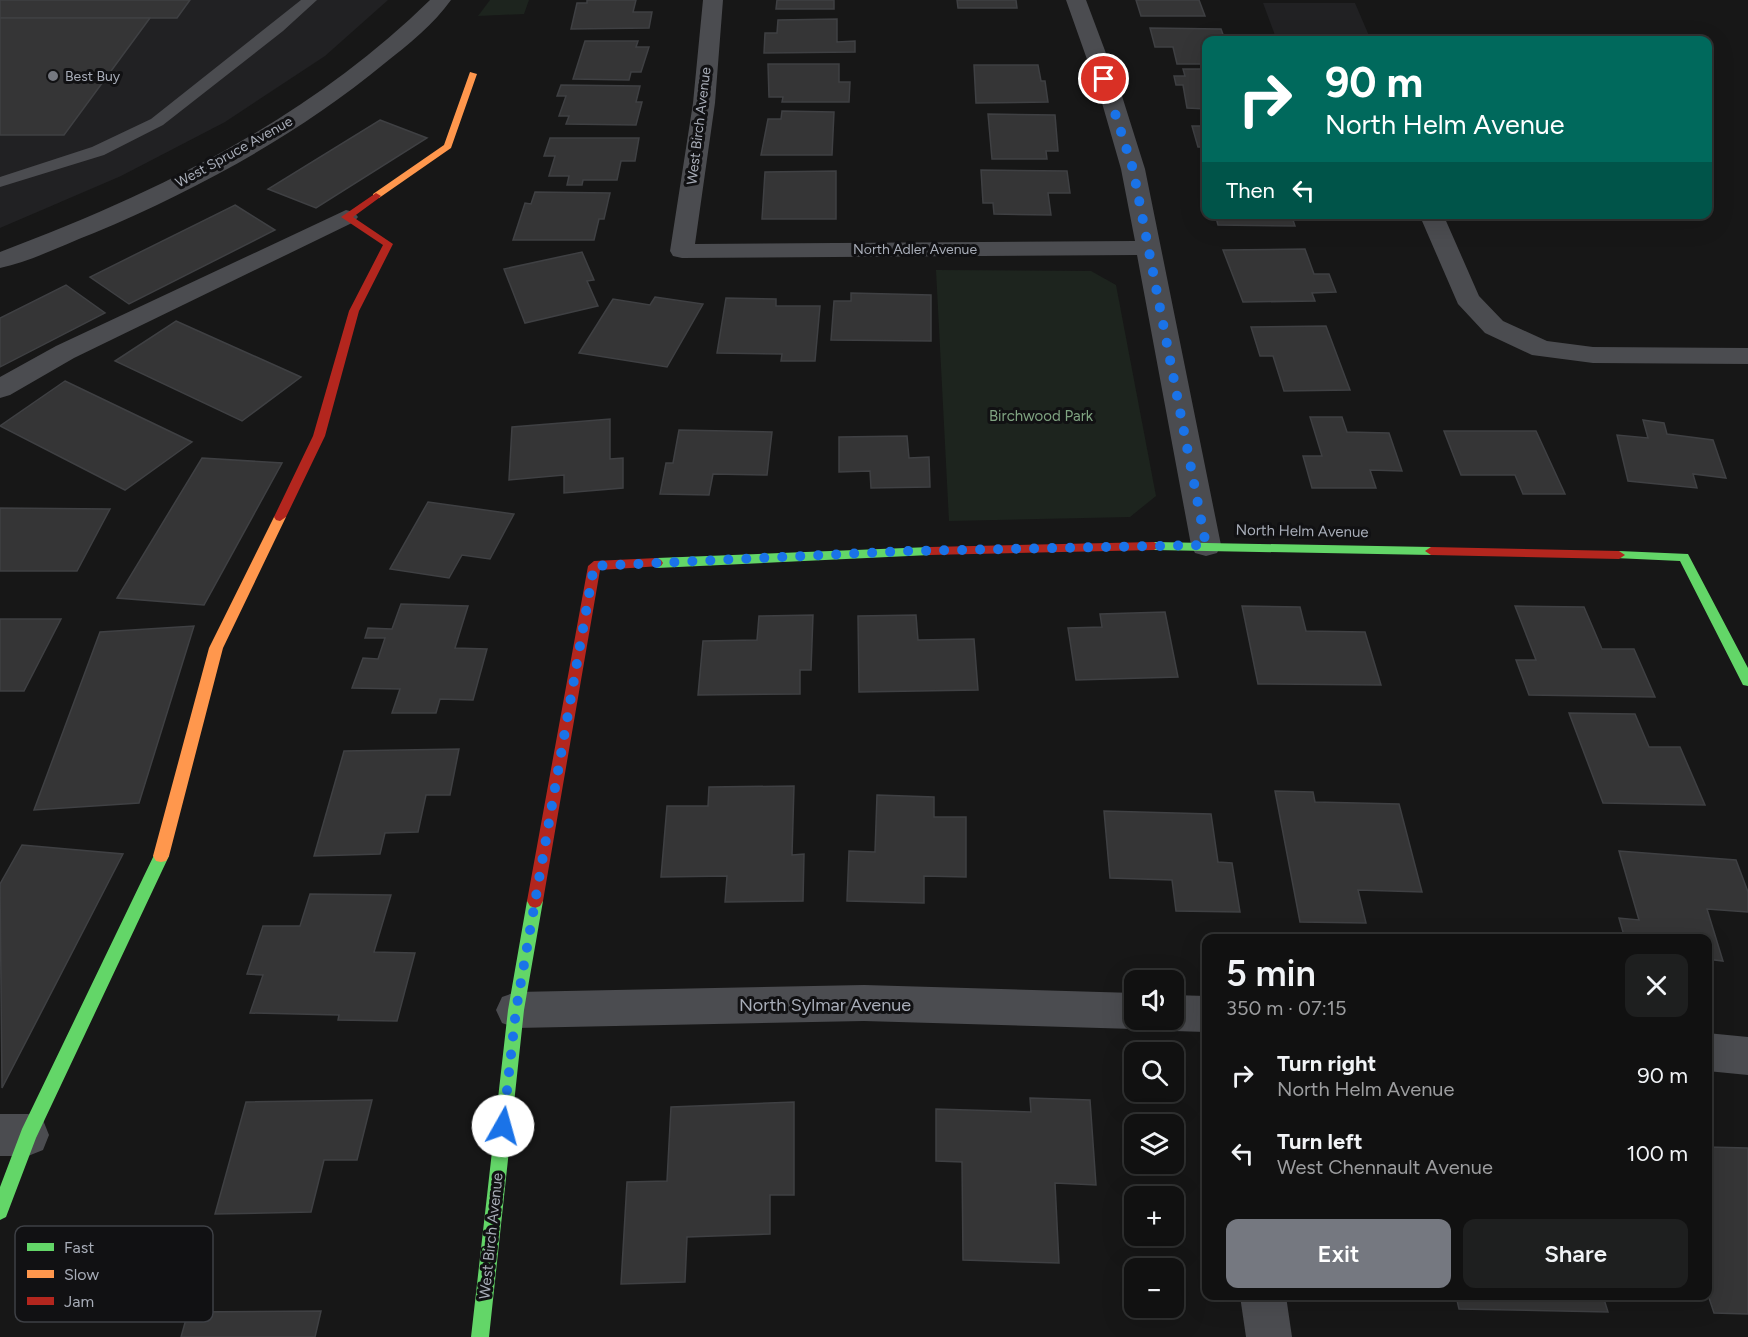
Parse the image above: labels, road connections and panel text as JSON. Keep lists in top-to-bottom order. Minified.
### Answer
{"streets":{"street":["West Birch Avenue","West Spruce Avenue","North Adler Avenue","North Helm Avenue","North Sylmar Avenue"]},"crossings":[["West Birch Avenue","North Adler Avenue"],["West Birch Avenue","North Helm Avenue"],["West Birch Avenue","North Sylmar Avenue"]],"parks":["Birchwood Park"],"places":["Best Buy"],"legend":["Fast","Slow","Jam"],"page":{"turn":["90 m","North Helm Avenue"],"then":"Then","heading":["5 min","350 m · 07:15"],"map_buttons":["+","−"],"list":[{"name":"Turn right","note":"North Helm Avenue","value":"90 m"},{"name":"Turn left","note":"West Chennault Avenue","value":"100 m"}],"buttons":["Exit","Share"]}}
